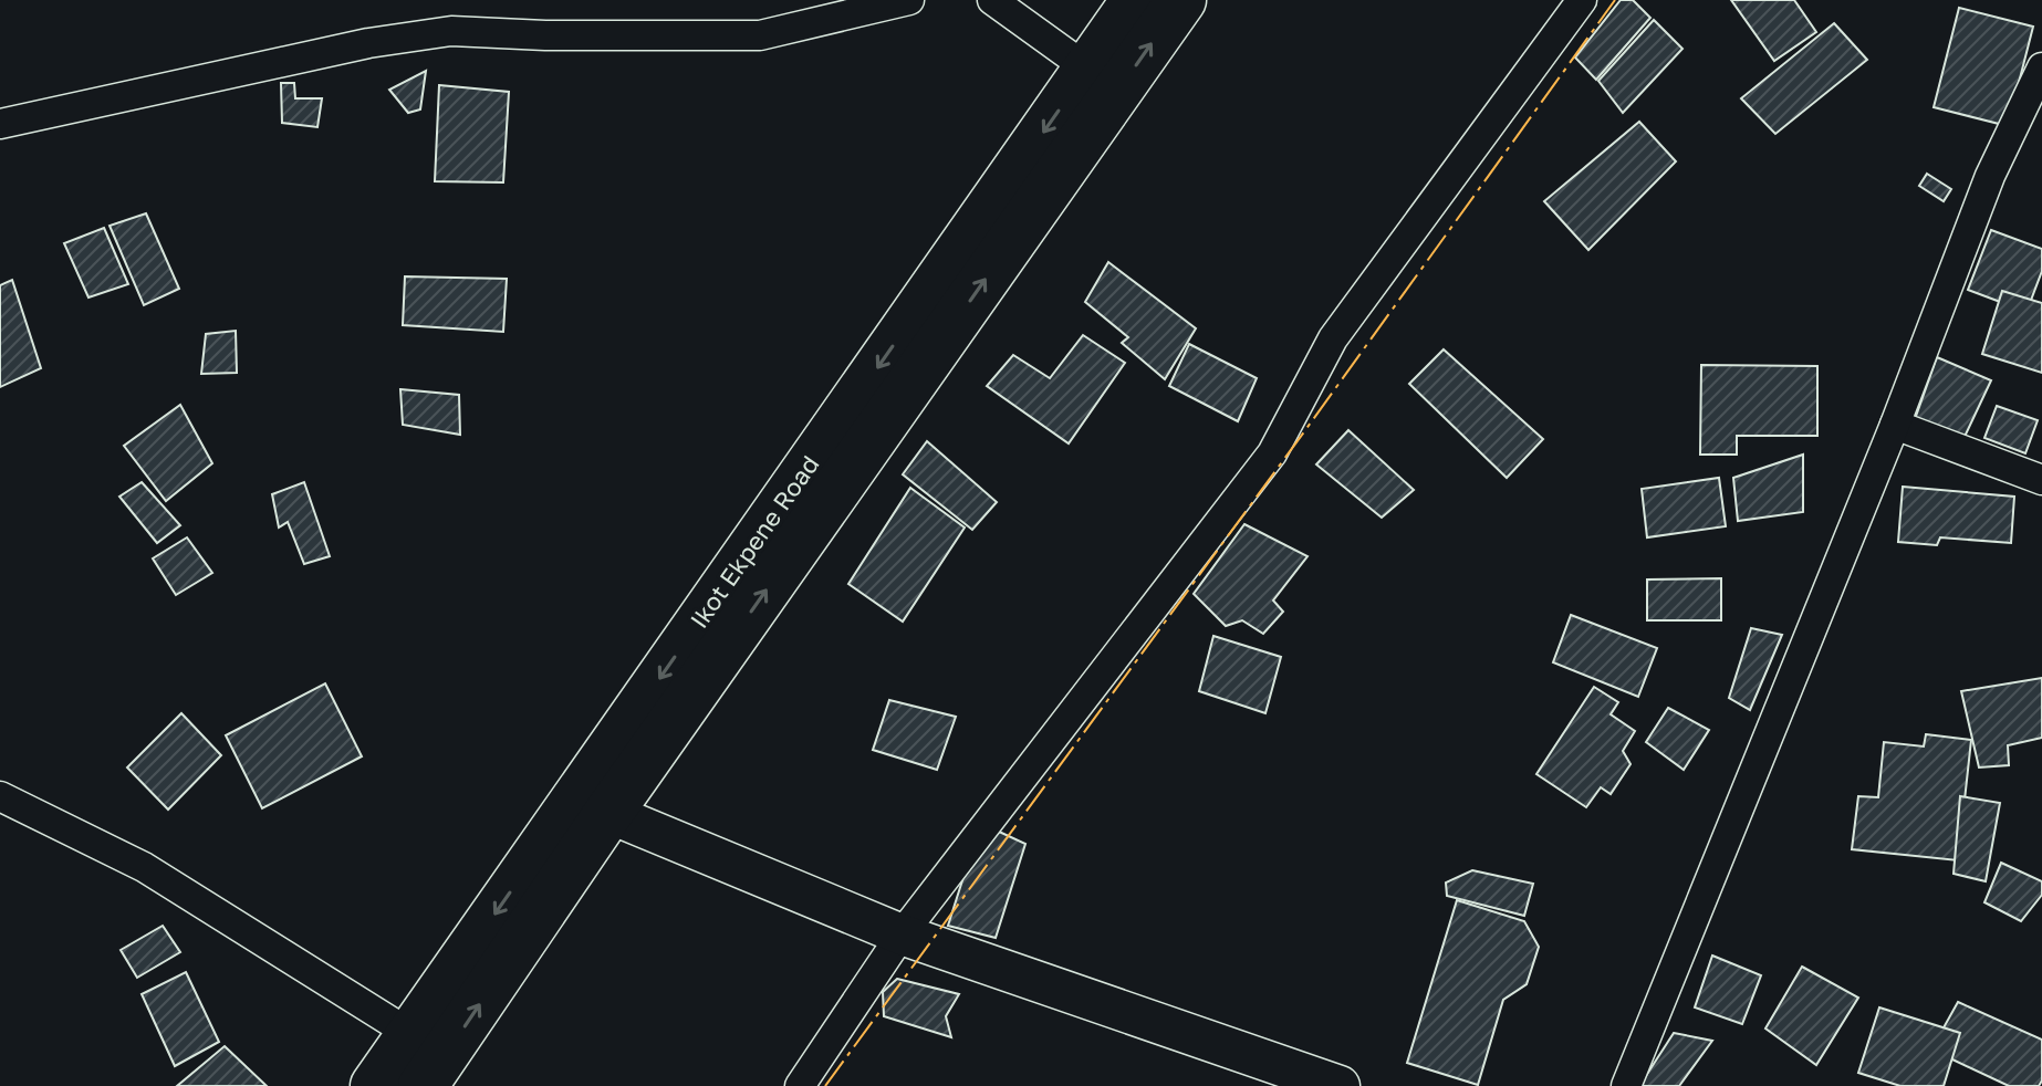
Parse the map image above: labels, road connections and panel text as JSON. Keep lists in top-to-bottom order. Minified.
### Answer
{"streets":{"highway":["Ikot Ekpene Road"]}}
